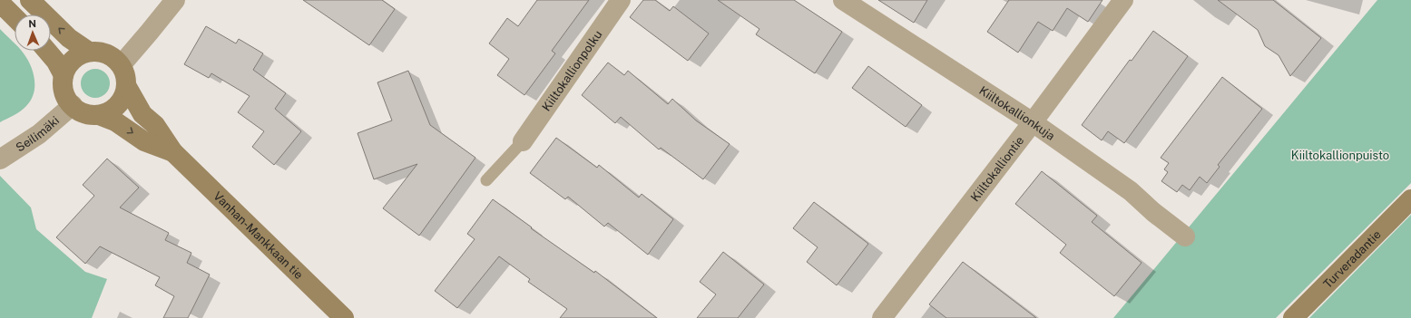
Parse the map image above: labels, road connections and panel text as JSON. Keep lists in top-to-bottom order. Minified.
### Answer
{"streets":{"main road":["Vanhan-Mankkaan tie","Turveradantie"],"street":["Kiiltokallionpolku","Kiiltokallionkuja","Seilimäki","Kiiltokalliontie"]},"crossings":[["Kiiltokallionkuja","Kiiltokalliontie"],["Seilimäki","Vanhan-Mankkaan tie"]],"parks":["Kiiltokallionpuisto"],"north":"top"}
